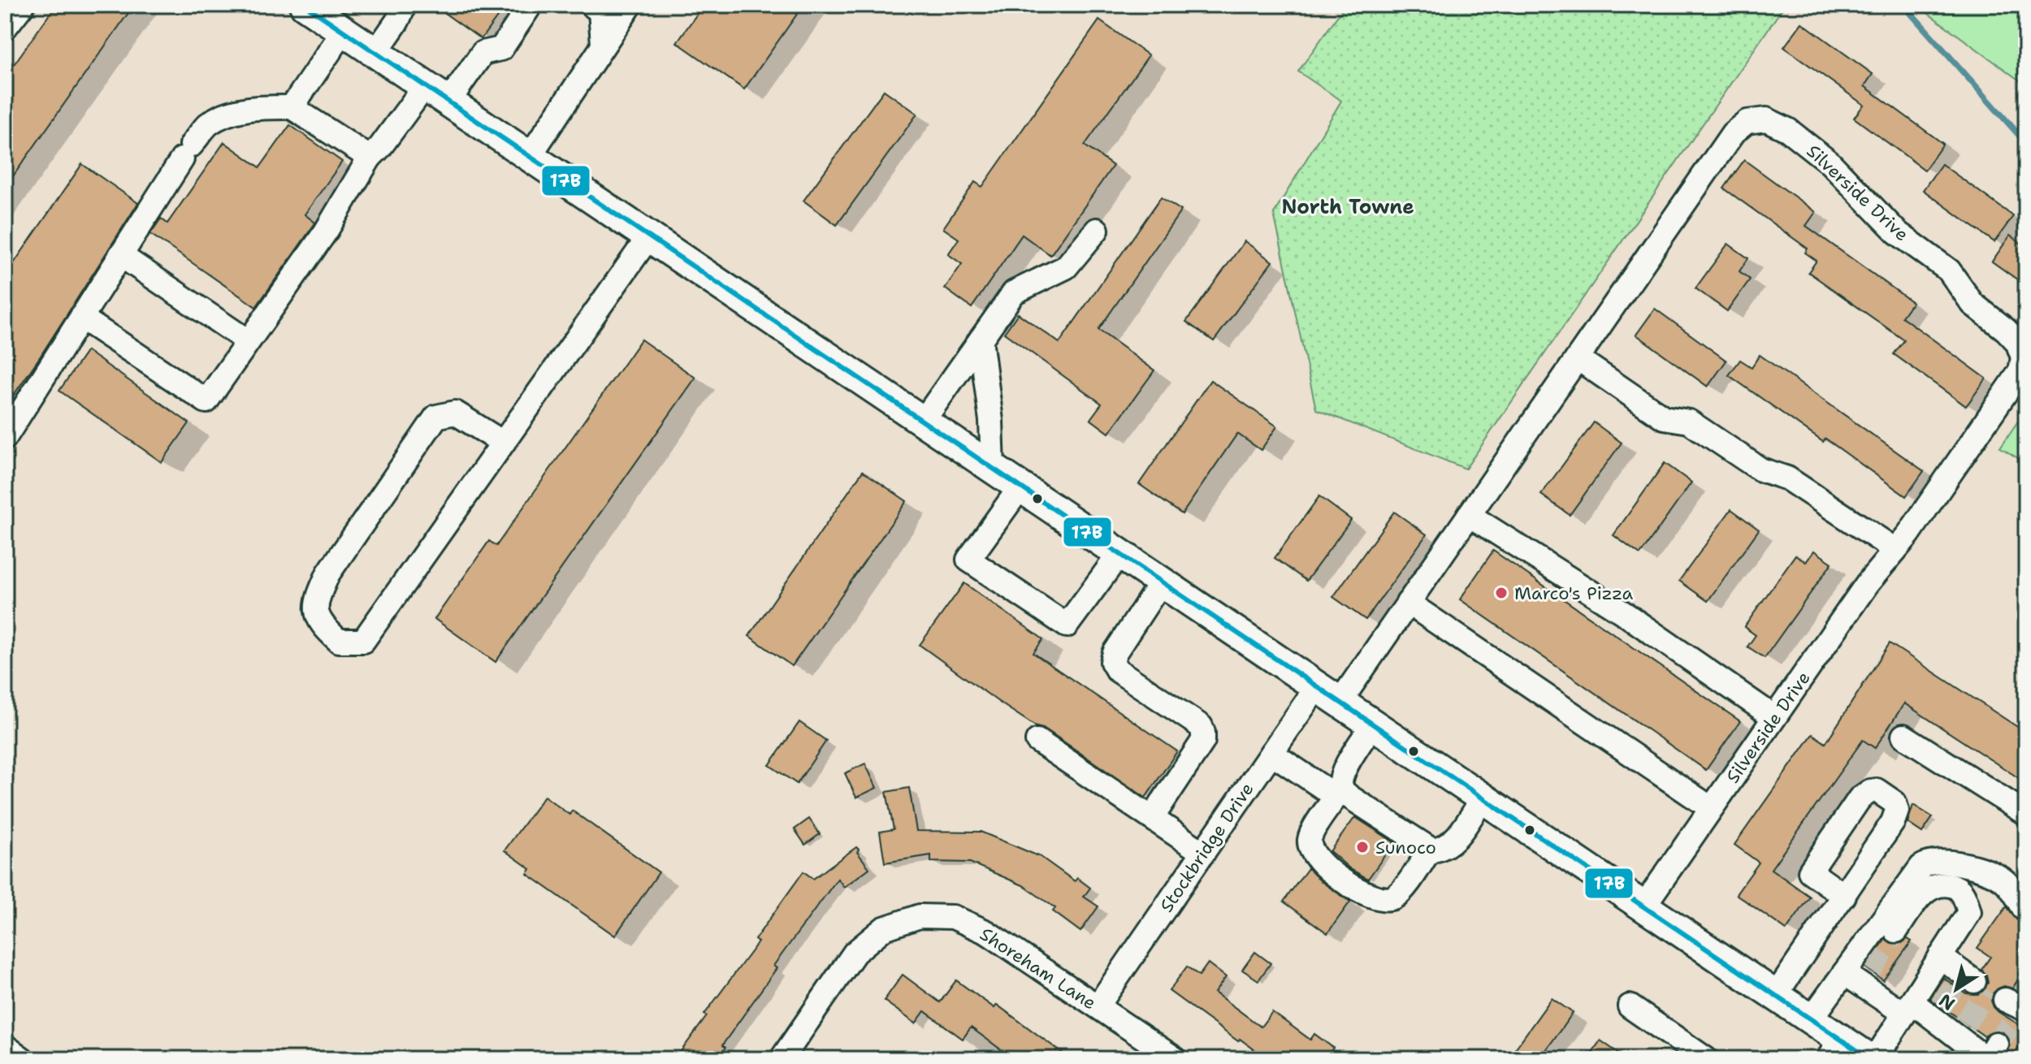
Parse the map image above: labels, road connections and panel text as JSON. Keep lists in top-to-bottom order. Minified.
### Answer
{"streets":{"street":["Silverside Drive","Stockbridge Drive","Shoreham Lane"]},"crossings":[["Silverside Drive","Stockbridge Drive"],["Stockbridge Drive","Shoreham Lane"]],"districts":["North Towne"],"places":["Marco's Pizza","Sunoco"],"lines":["transit line 17B"],"north":"bottom left"}
